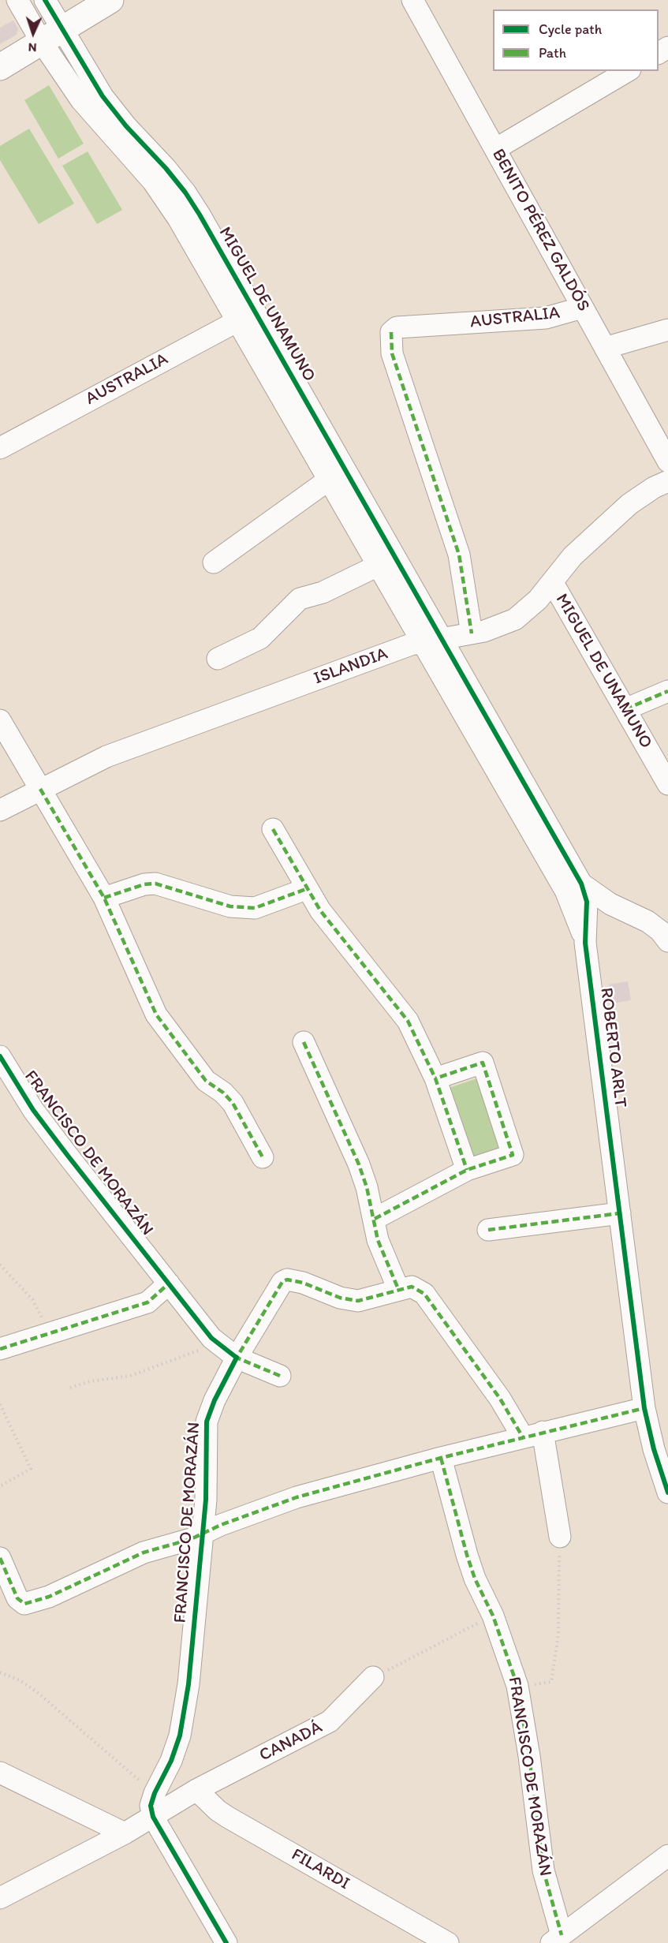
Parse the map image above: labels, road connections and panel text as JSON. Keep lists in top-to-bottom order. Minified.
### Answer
{"streets":{"street":["BENITO PÉREZ GALDÓS","MIGUEL DE UNAMUNO","AUSTRALIA","ISLANDIA","ROBERTO ARLT","FRANCISCO DE MORAZÁN","CANADÁ","FILARDI"]},"crossings":[["BENITO PÉREZ GALDÓS","AUSTRALIA"],["MIGUEL DE UNAMUNO","AUSTRALIA"],["MIGUEL DE UNAMUNO","ISLANDIA"],["MIGUEL DE UNAMUNO","ROBERTO ARLT"],["AUSTRALIA","ISLANDIA"],["ISLANDIA","ROBERTO ARLT"],["FRANCISCO DE MORAZÁN","CANADÁ"],["CANADÁ","FILARDI"]],"legend":["Cycle path","Path"],"north":"bottom"}
